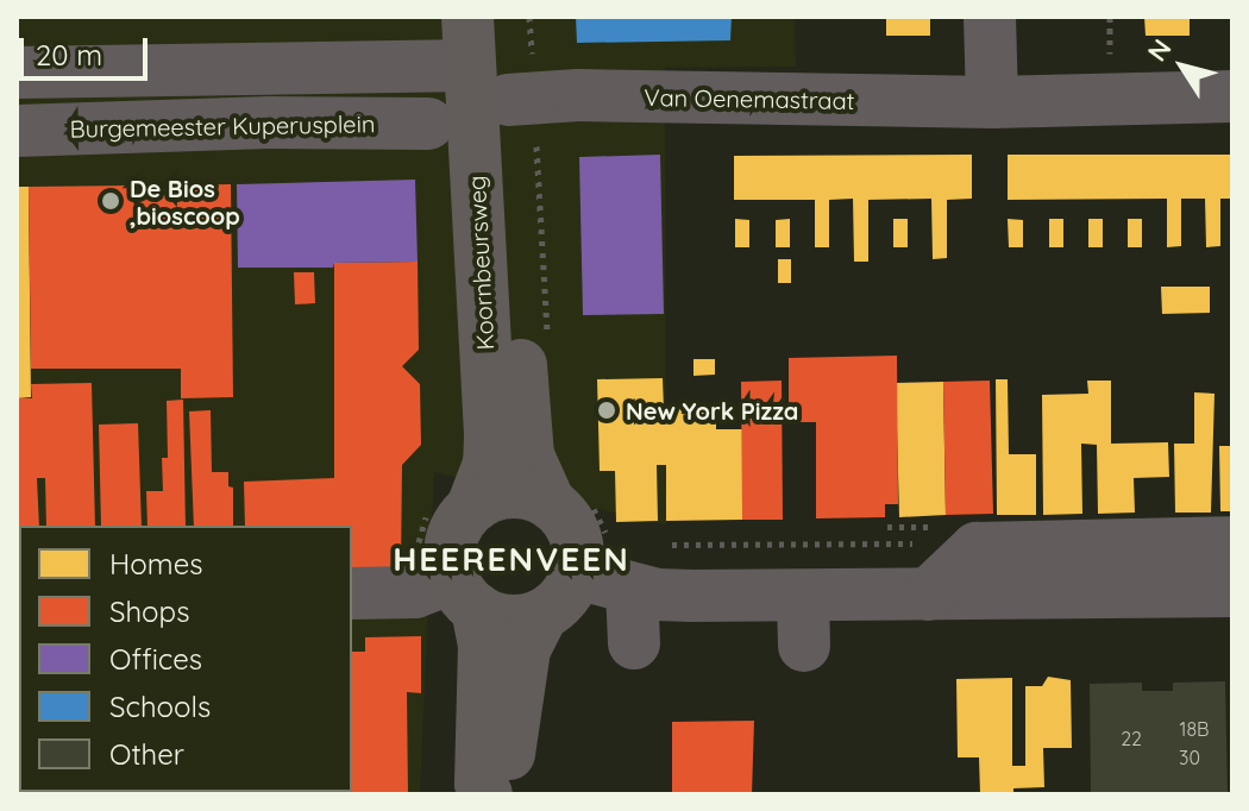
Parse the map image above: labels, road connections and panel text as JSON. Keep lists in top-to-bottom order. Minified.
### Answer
{"streets":{"main road":["Koornbeursweg"],"street":["Van Oenemastraat","Burgemeester Kuperusplein"]},"crossings":[["Van Oenemastraat","Koornbeursweg"]],"districts":["HEERENVEEN"],"places":["De Bios ,bioscoop","New York Pizza"],"house_numbers":["18B","22","30"],"legend":["Homes","Shops","Offices","Schools","Other"],"scale_bar":"20 m","north":"top left"}
